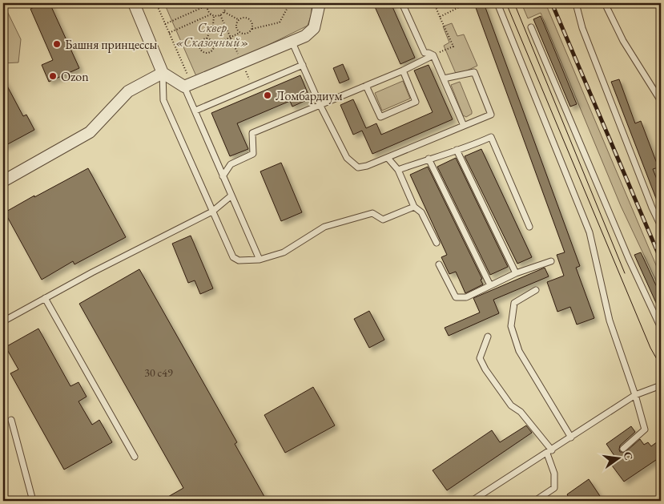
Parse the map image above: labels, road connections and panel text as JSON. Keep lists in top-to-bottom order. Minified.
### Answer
{"parks":["Сквер «Сказочный»"],"places":["Башня принцессы","Ozon","Ломбардиум"],"house_numbers":["30 с49"],"north":"right"}
